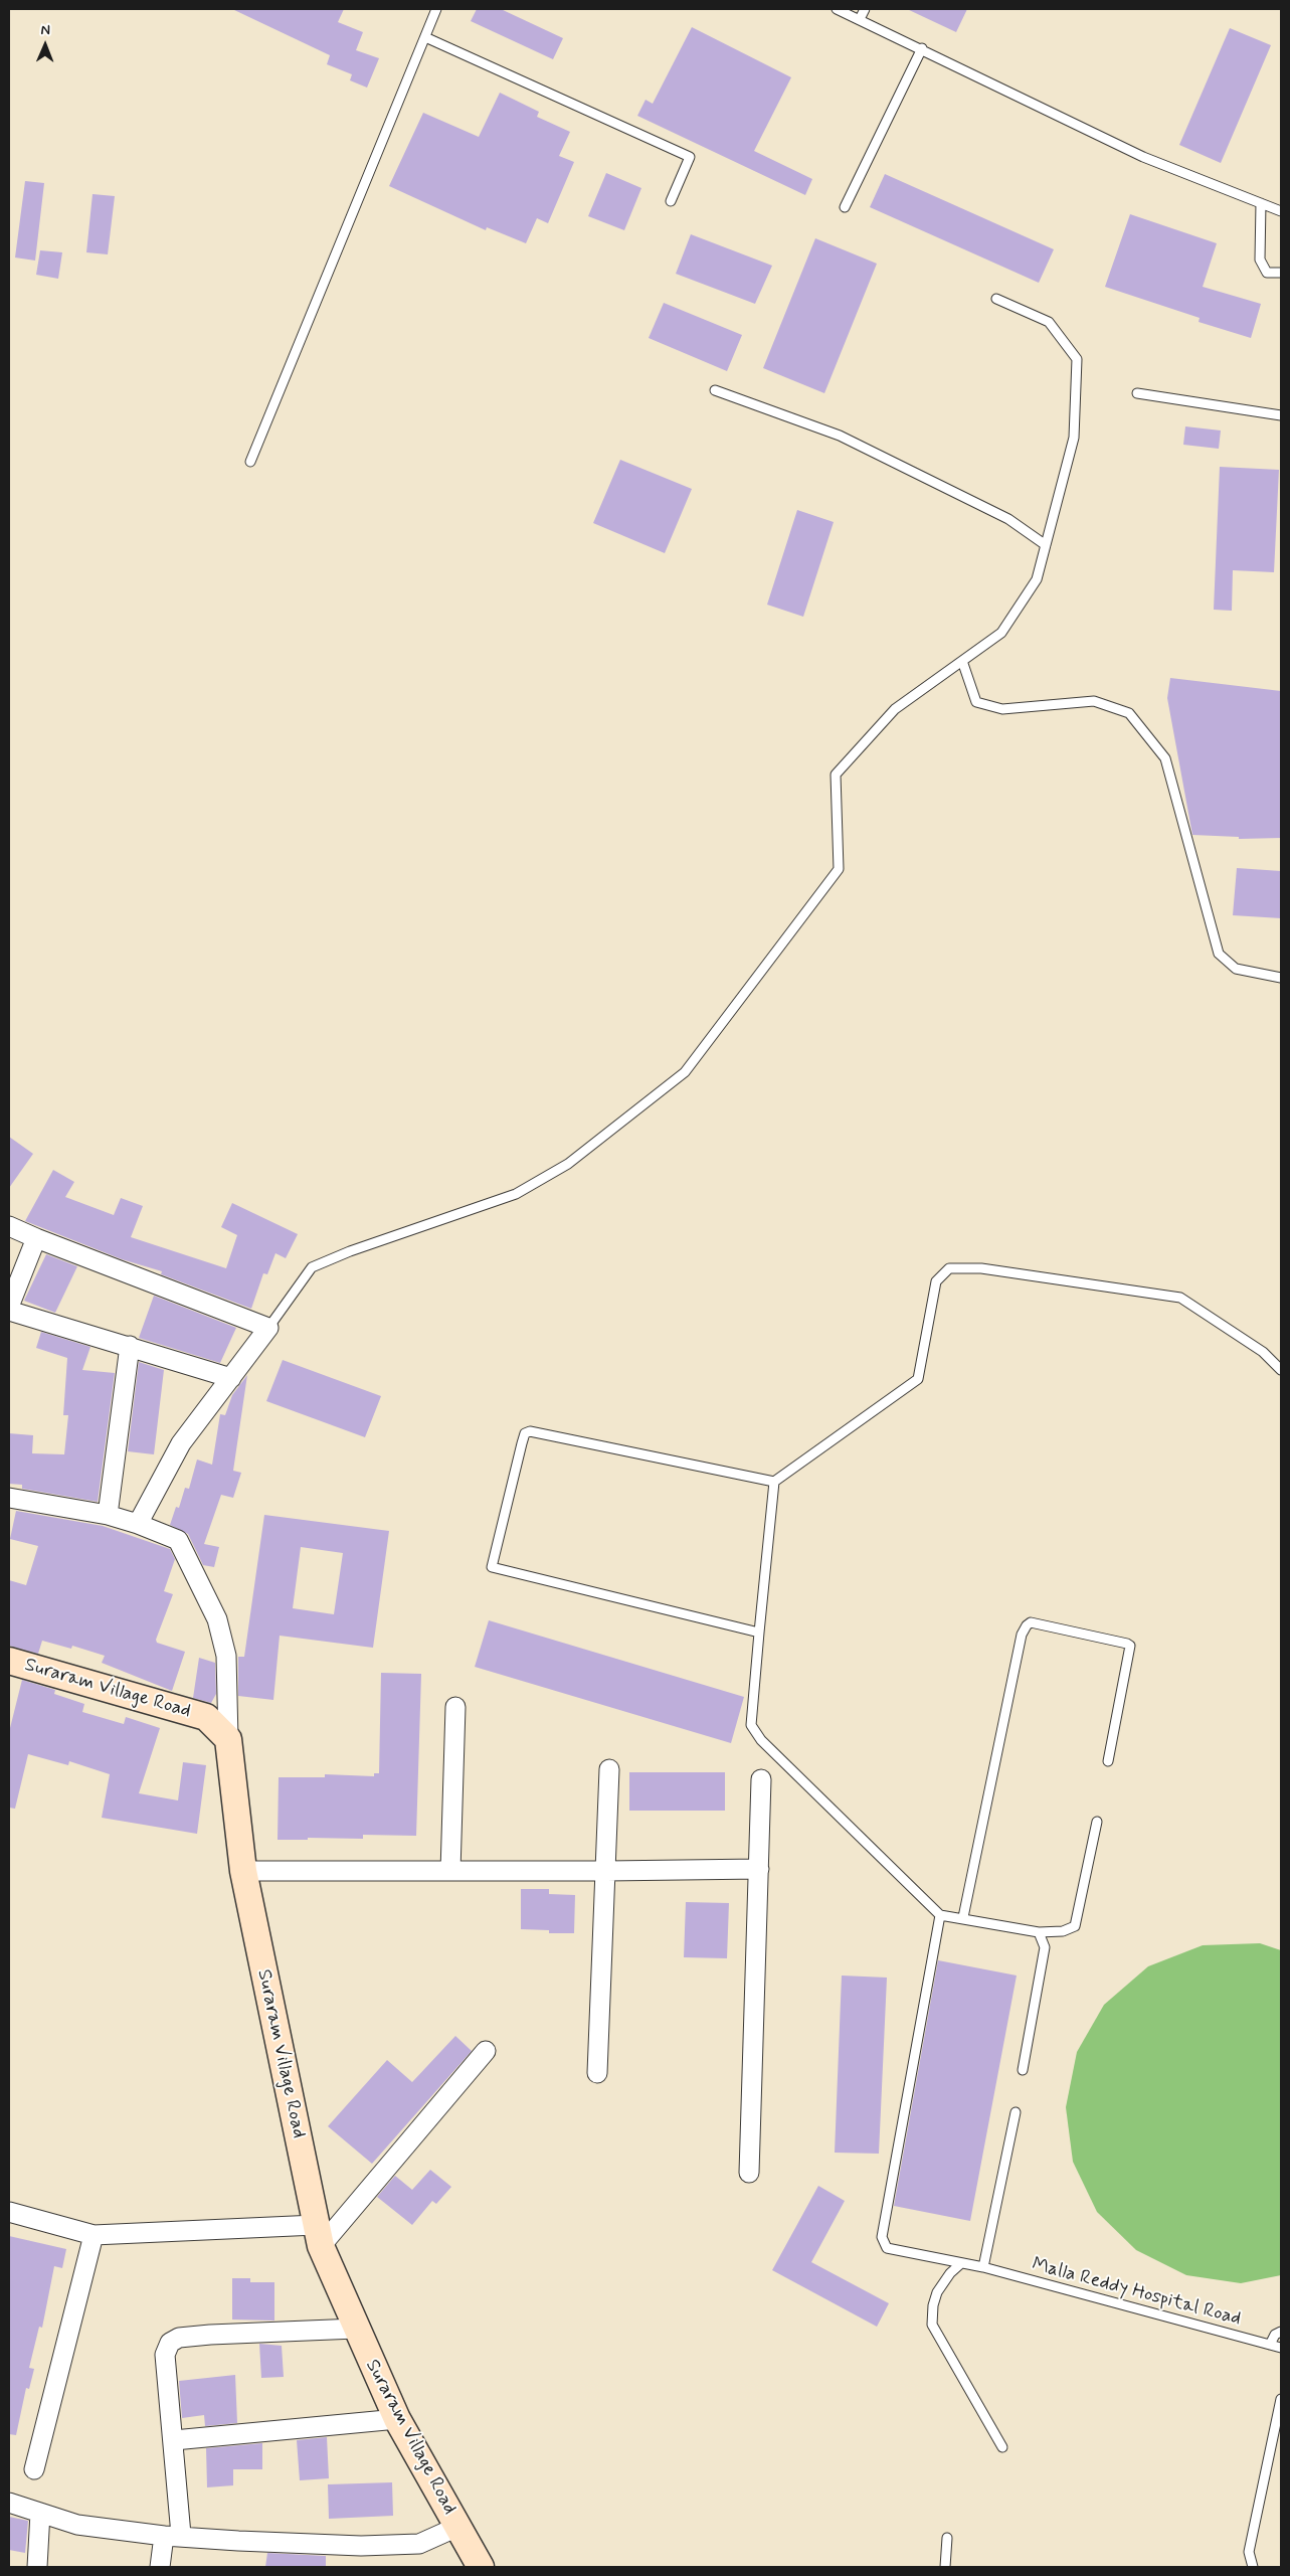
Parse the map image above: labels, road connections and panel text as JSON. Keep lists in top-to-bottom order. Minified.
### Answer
{"streets":{"main road":["Suraram Village Road"],"lane":["Malla Reddy Hospital Road"]},"north":"top"}
